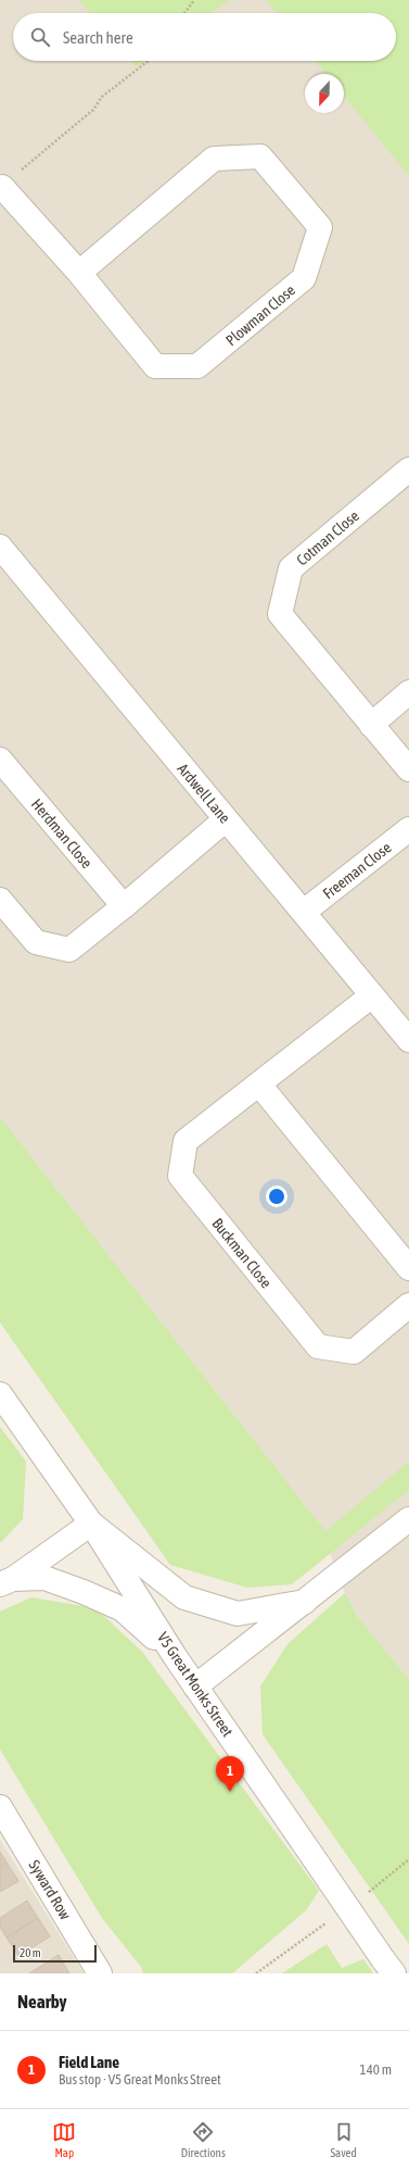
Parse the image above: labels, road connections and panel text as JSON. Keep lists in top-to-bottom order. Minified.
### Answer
{"streets":{"street":["Plowman Close","Cotman Close","Ardwell Lane","Herdman Close","Freeman Close","Buckman Close","V5 Great Monks Street","Syward Row"]},"crossings":[["Ardwell Lane","Freeman Close"],["Ardwell Lane","Buckman Close"]],"scale_bar":"20 m","north":"bottom","page":{"search":"Search here","pins":"1","scale":"20 m","heading":"Nearby","list":[{"mark":"1","name":"Field Lane","note":"Bus stop · V5 Great Monks Street","value":"140 m"}],"nav":["Map","Directions","Saved"]}}
